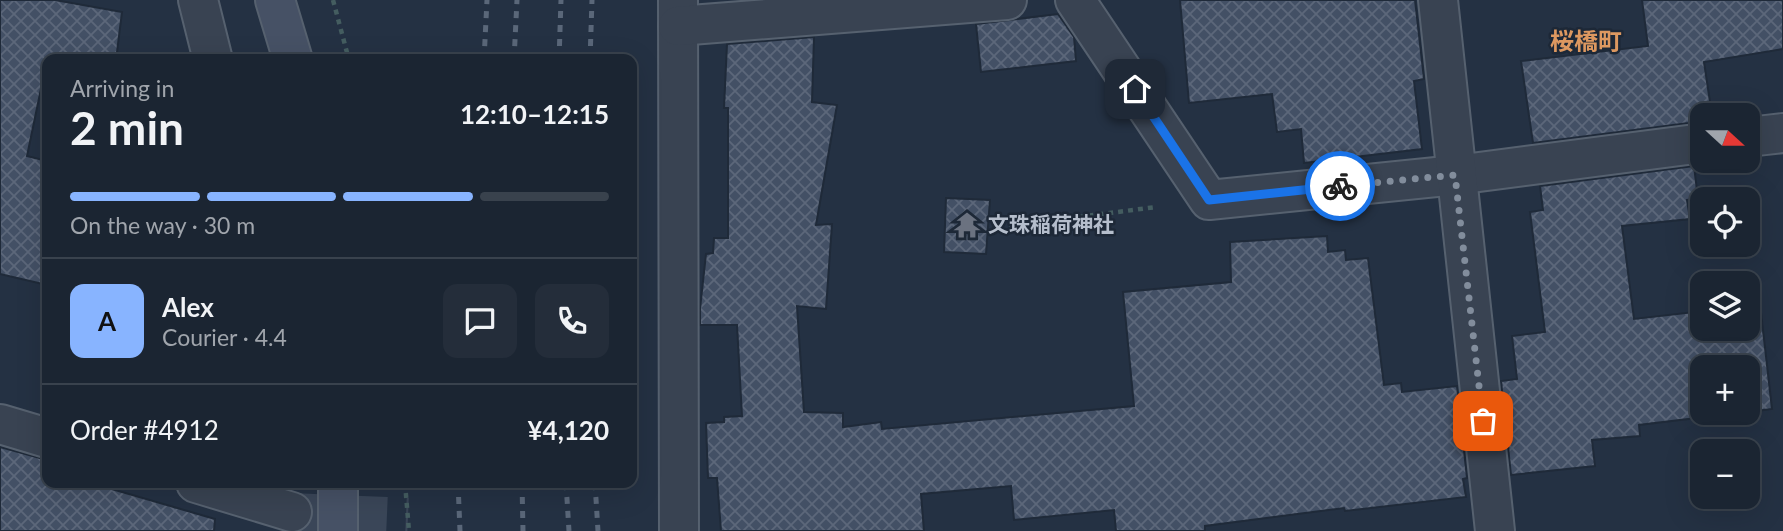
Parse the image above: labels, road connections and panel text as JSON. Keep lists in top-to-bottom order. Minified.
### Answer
{"districts":["桜橋町"],"places":{"temple":["文珠稲荷神社"]},"north":"right","page":{"heading":["2 min","Arriving in","12:10–12:15"],"panel":["Alex","Courier · 4.4","Order #4912","¥4,120"],"map_buttons":["+","−"],"bar":"On the way · 30 m","round":"A"}}
